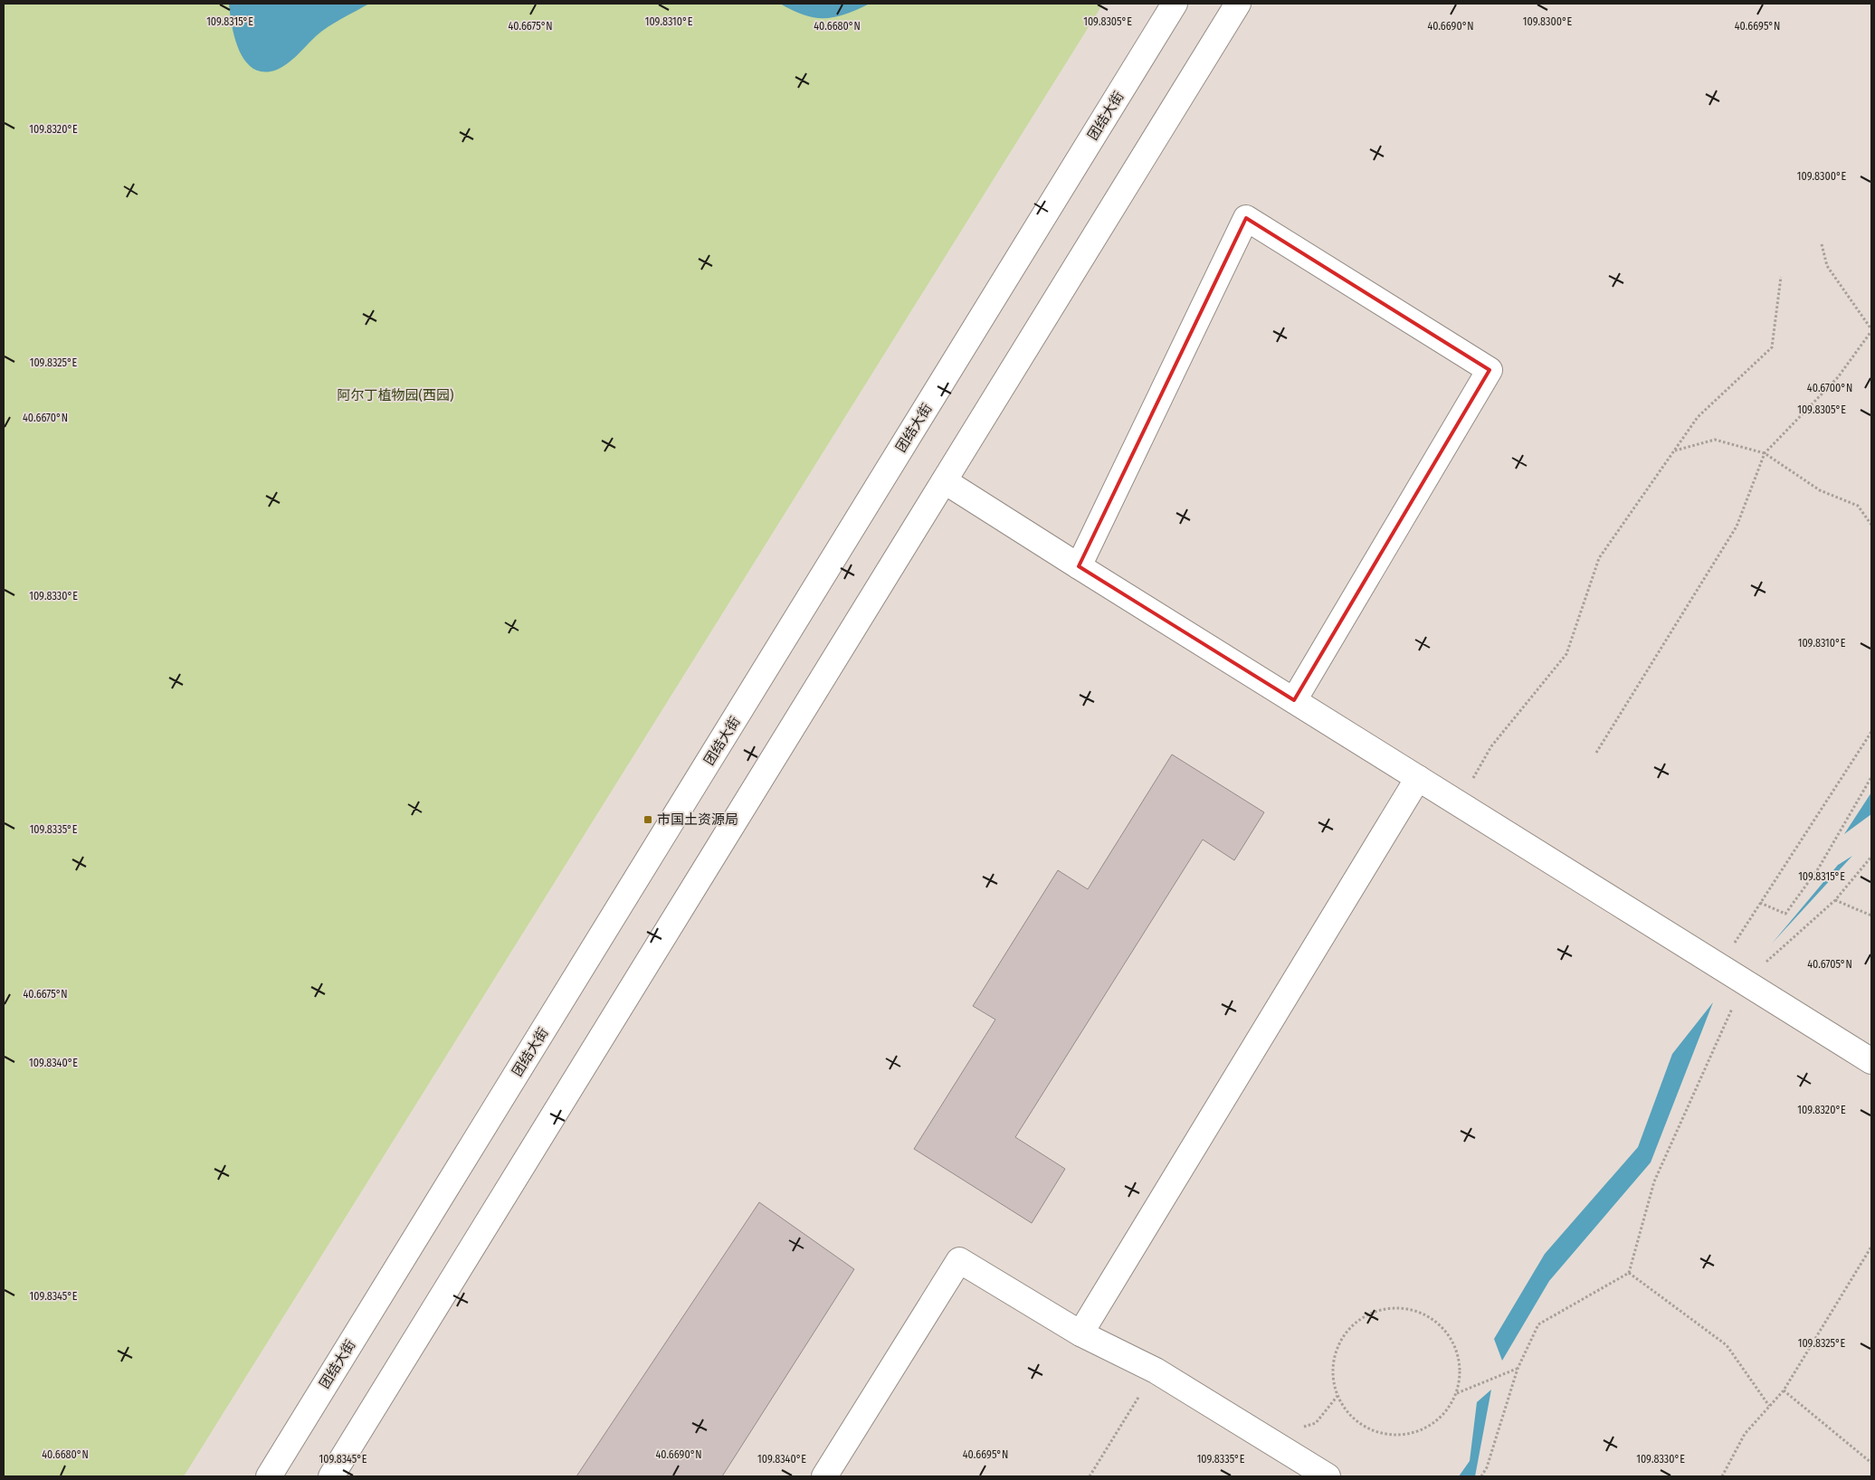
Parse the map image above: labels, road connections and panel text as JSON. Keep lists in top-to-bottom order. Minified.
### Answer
{"streets":{"street":["团结大街"]},"parks":["阿尔丁植物园(西园)"],"places":{"transit":["市国土资源局"]},"coordinates":["109.8315°E","109.8310°E","109.8305°E","109.8300°E","40.6675°N","40.6680°N","40.6690°N","40.6695°N","109.8320°E","109.8325°E","40.6700°N","40.6670°N","109.8330°E","109.8335°E","40.6705°N","109.8340°E","109.8345°E"]}
